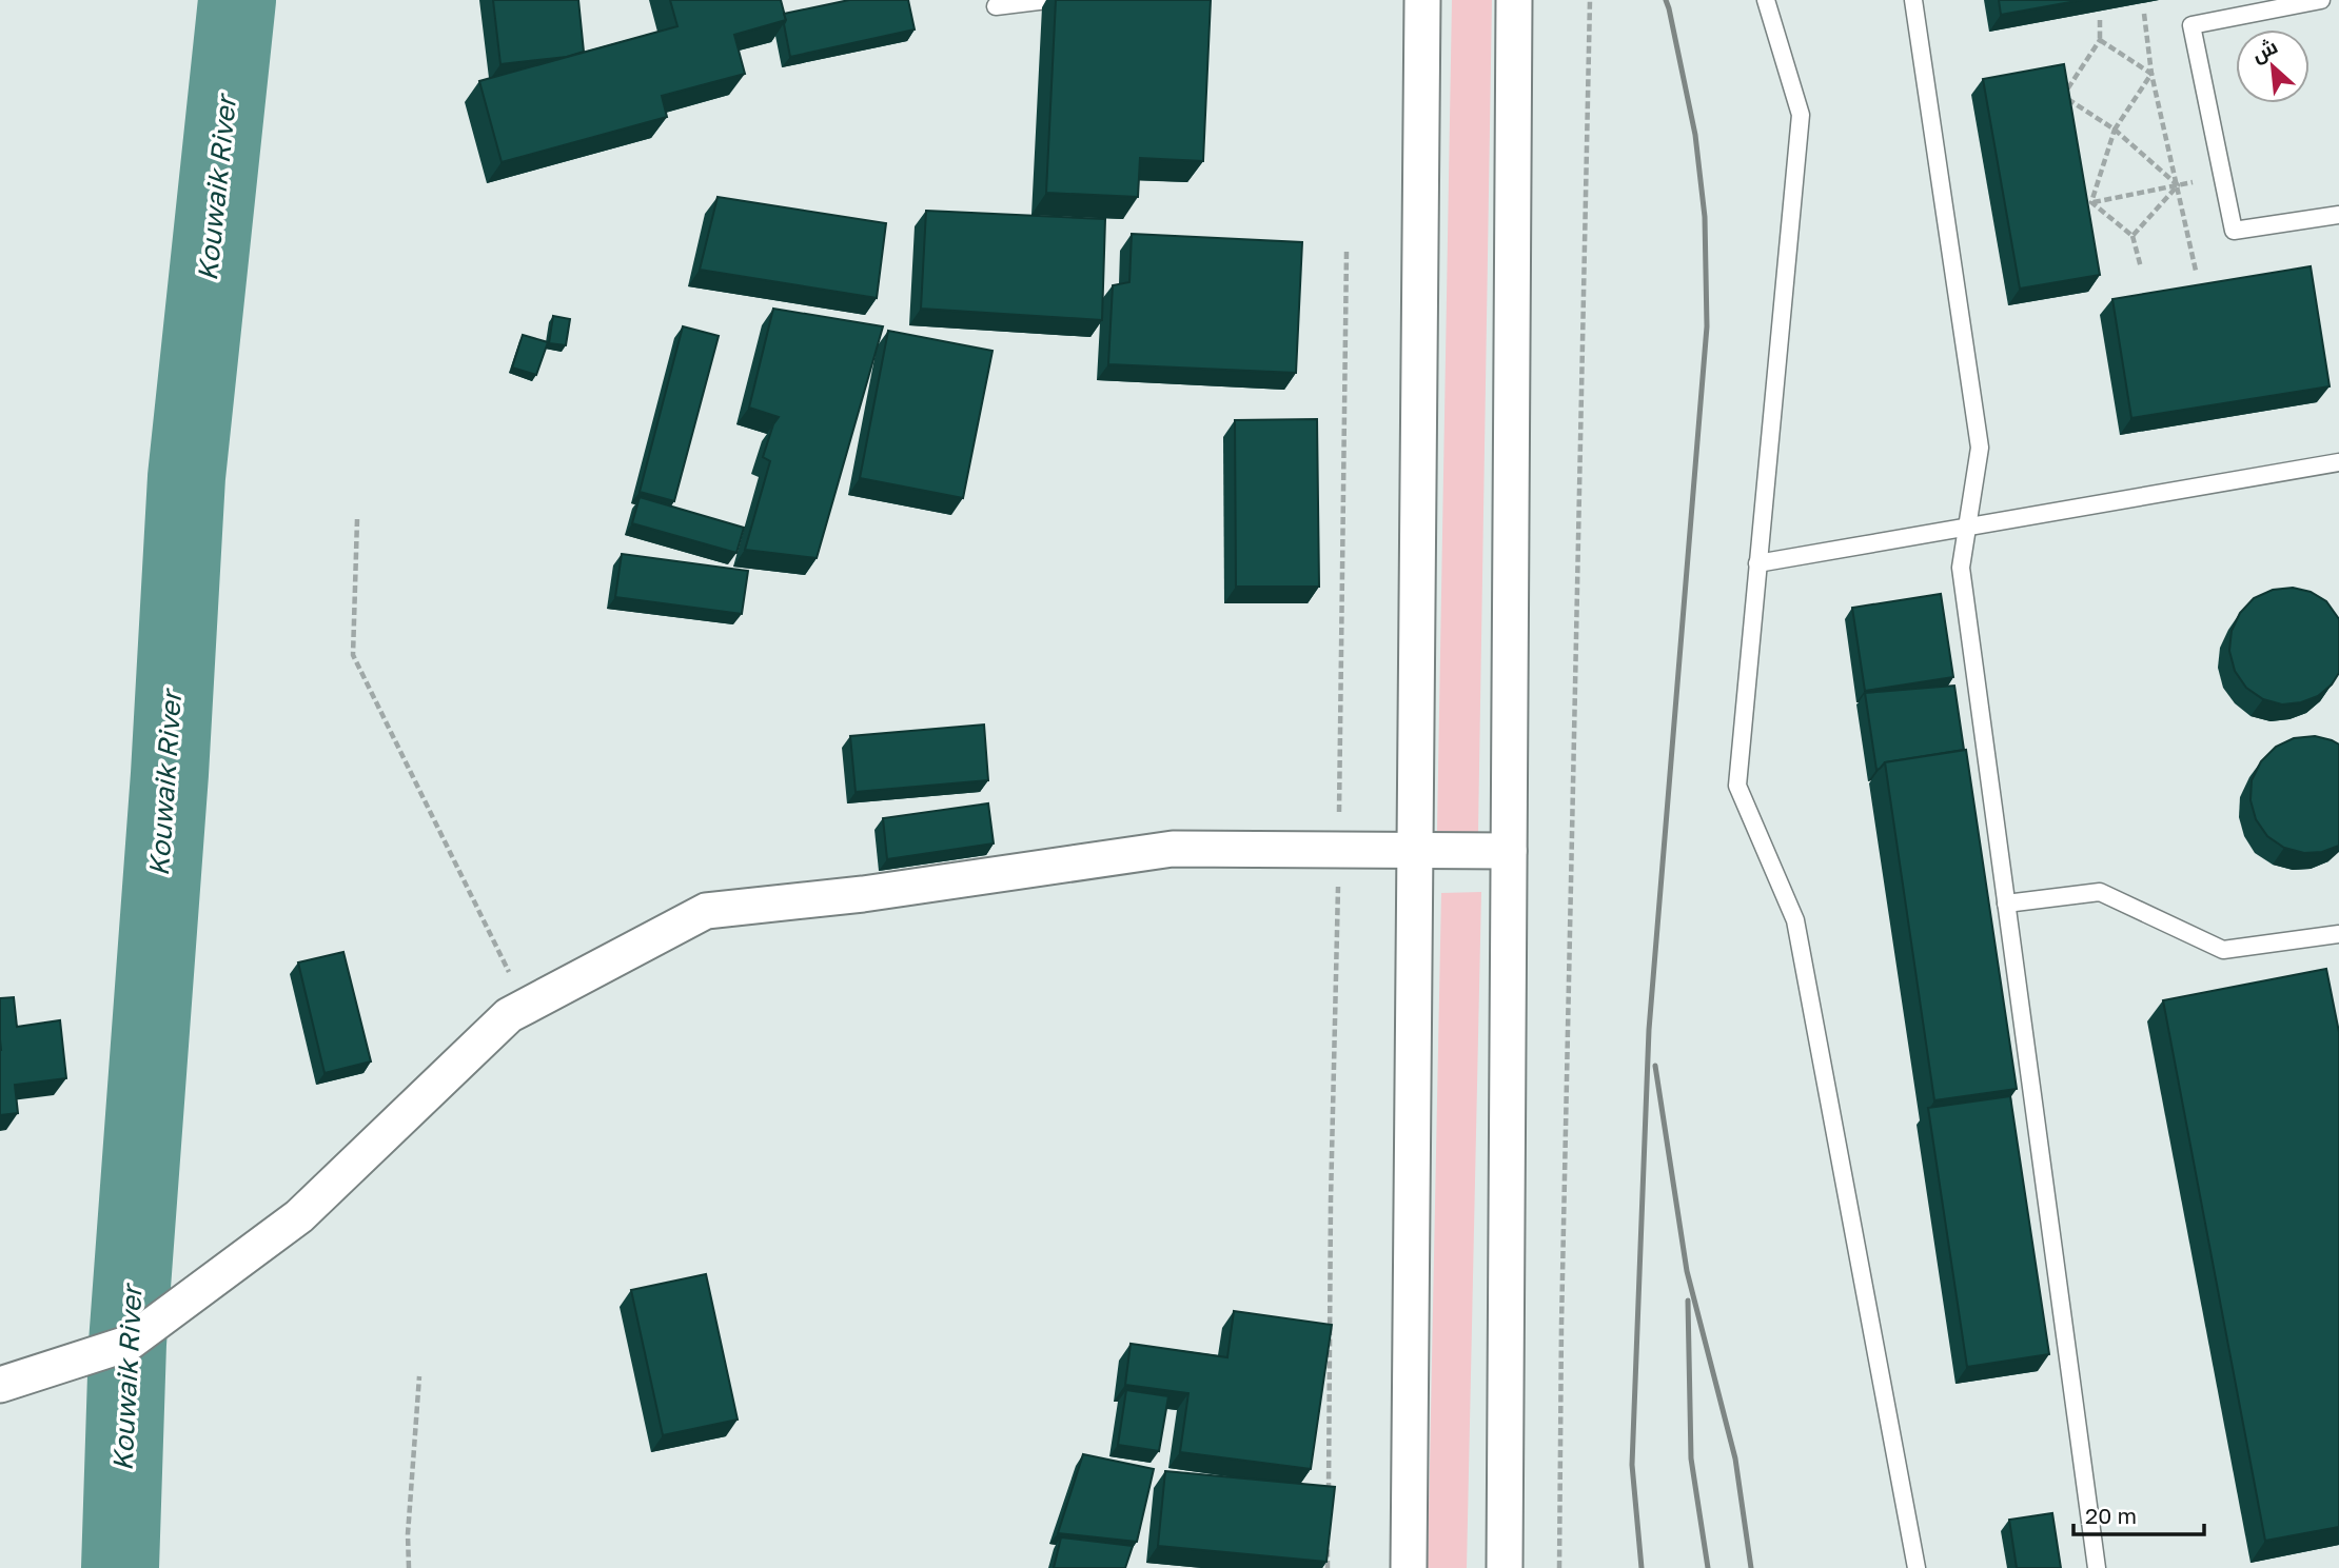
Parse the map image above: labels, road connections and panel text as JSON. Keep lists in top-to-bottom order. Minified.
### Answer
{"water":["Kouwaik River"],"scale_bar":"20 m","north":"top left"}
